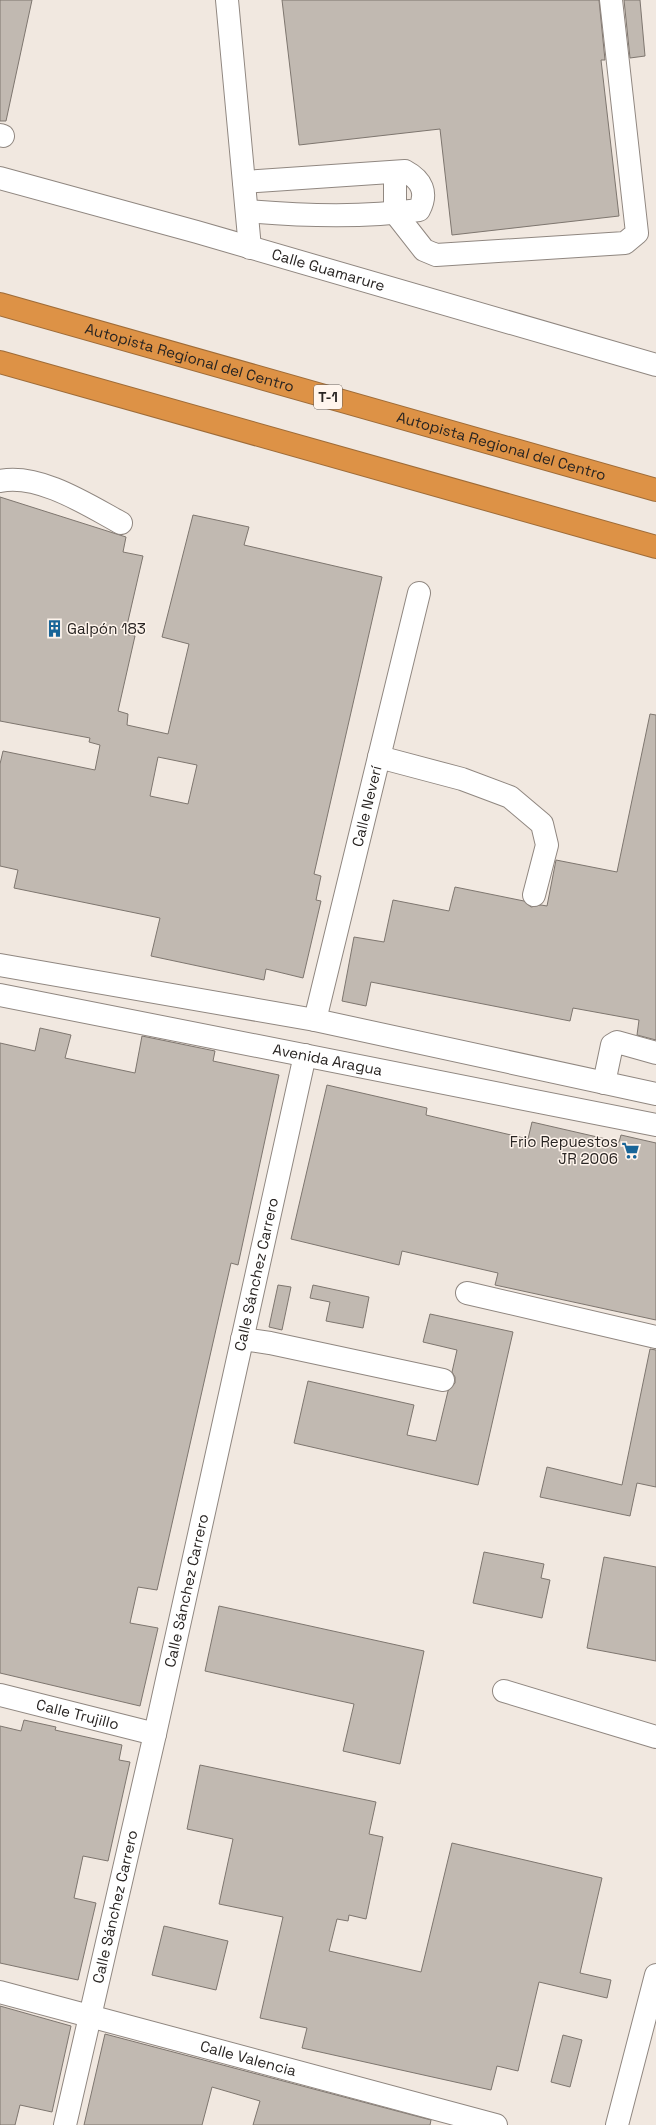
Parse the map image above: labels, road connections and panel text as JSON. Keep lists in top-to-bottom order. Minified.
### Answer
{"streets":{"highway":["Autopista Regional del Centro","T-1"],"street":["Calle Guamarure","Calle Neverí","Avenida Aragua","Calle Sánchez Carrero","Calle Trujillo","Calle Valencia"]},"crossings":[["Avenida Aragua","Calle Sánchez Carrero"],["Calle Sánchez Carrero","Calle Trujillo"],["Calle Sánchez Carrero","Calle Valencia"]],"places":{"building":["Galpón 183"],"supermarket":["Frio Repuestos JR 2006"]}}
